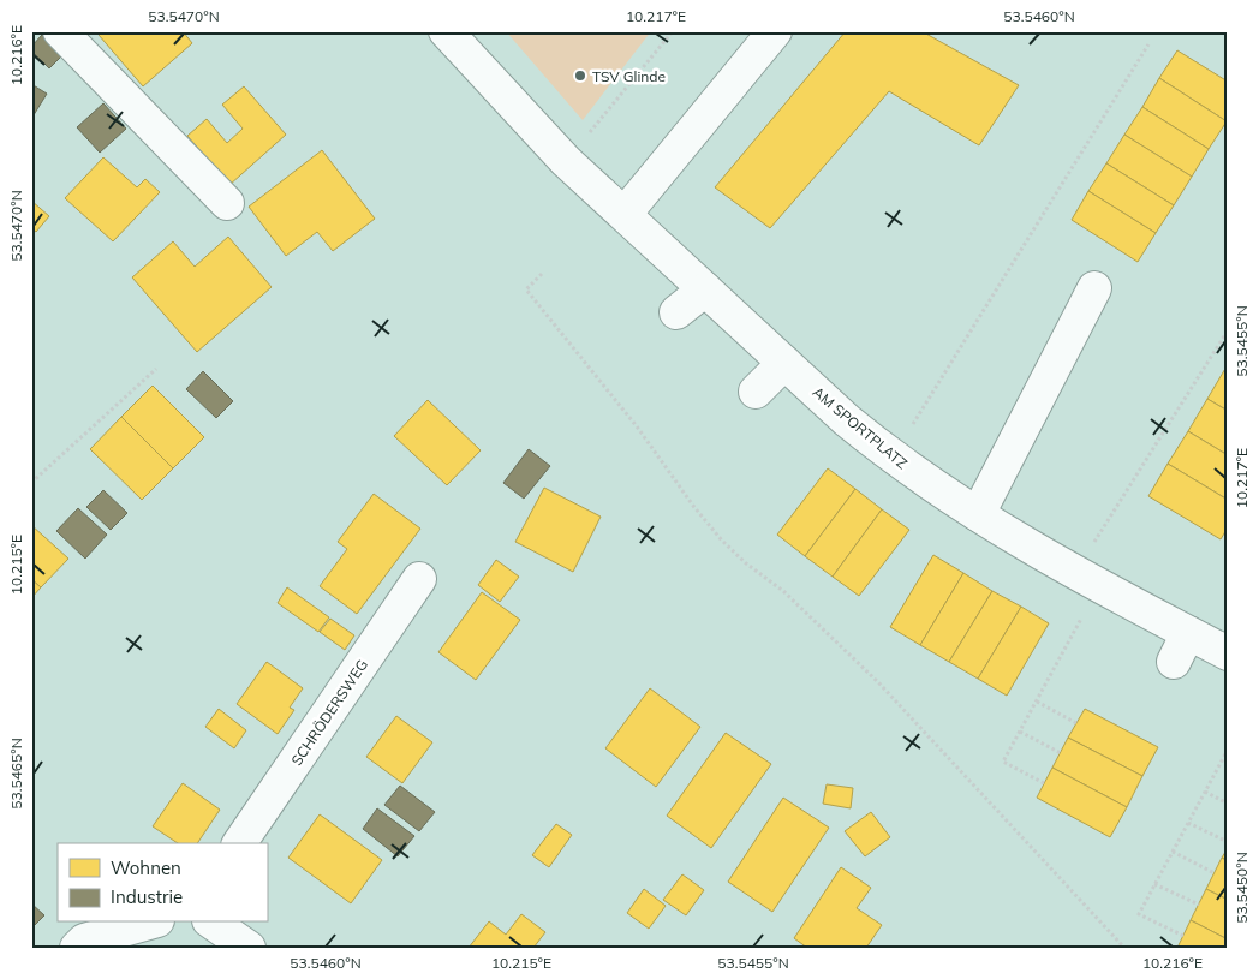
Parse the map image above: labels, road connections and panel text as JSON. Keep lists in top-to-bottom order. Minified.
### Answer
{"streets":{"street":["AM SPORTPLATZ","SCHRÖDERSWEG"]},"places":["TSV Glinde"],"legend":["Wohnen","Industrie"],"coordinates":["53.5470°N","10.217°E","53.5460°N","10.216°E","53.5455°N","10.215°E","53.5465°N","53.5450°N"]}
